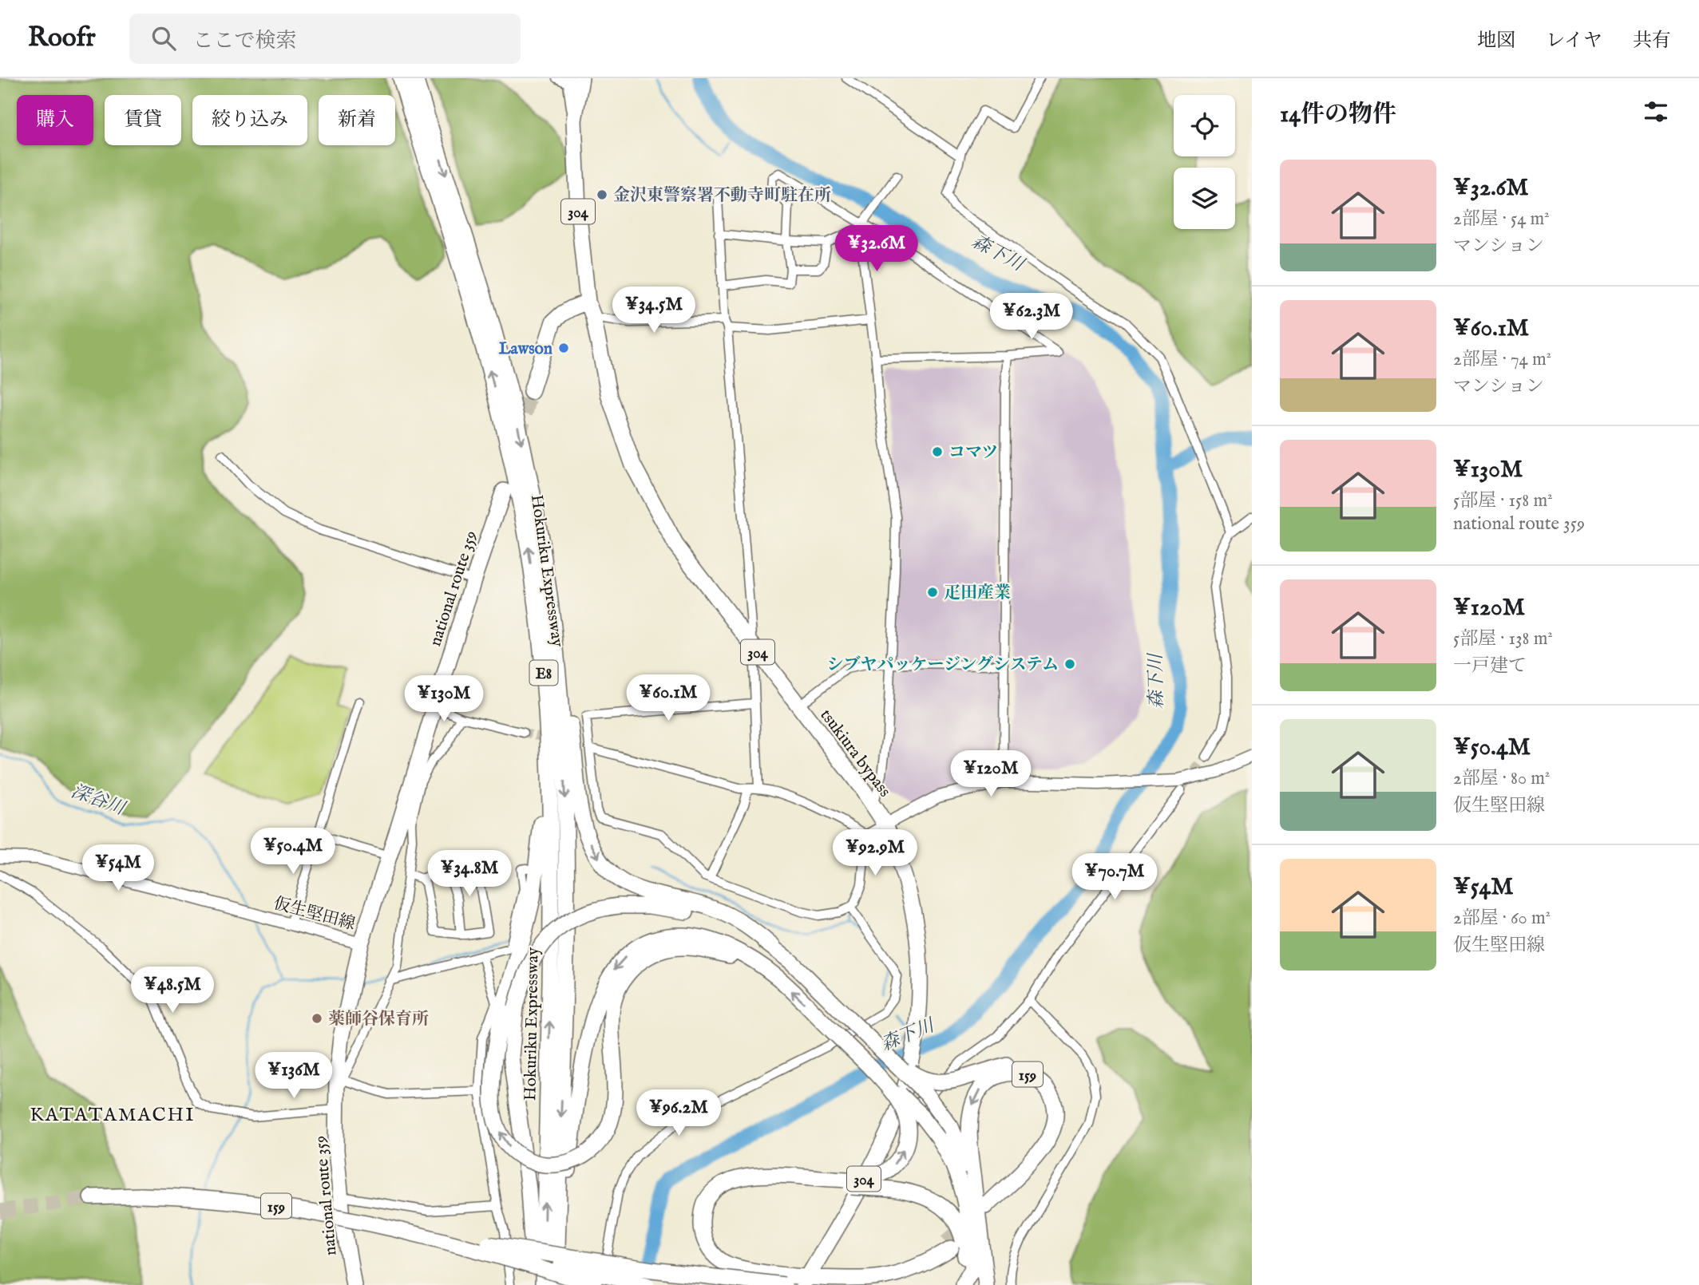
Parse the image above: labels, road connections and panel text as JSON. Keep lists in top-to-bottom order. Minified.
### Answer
{"streets":{"highway":["304","Hokuriku Expressway","national route 359","E8","tsukiura bypass","159"],"street":["仮生堅田線"]},"crossings":[["304","tsukiura bypass"],["national route 359","仮生堅田線"]],"districts":["KATATAMACHI"],"water":["森下川","深谷川"],"places":["金沢東警察署不動寺町駐在所","Lawson","コマツ","疋田産業","シブヤパッケージングシステム","薬師谷保育所"],"page":{"header":"Roofr","search":"ここで検索","nav":["地図","レイヤ","共有"],"heading":"14件の物件","chip":["購入","賃貸","絞り込み","新着"],"list":[{"name":"¥32.6M","note":"2部屋 · 54 m² · マンション"},{"name":"¥60.1M","note":"2部屋 · 74 m² · マンション"},{"name":"¥130M","note":"5部屋 · 158 m² · national route 359"},{"name":"¥120M","note":"5部屋 · 138 m² · 一戸建て"},{"name":"¥50.4M","note":"2部屋 · 80 m² · 仮生堅田線"},{"name":"¥54M","note":"2部屋 · 60 m² · 仮生堅田線"}],"price":["¥32.6M","¥34.5M","¥62.3M","¥60.1M","¥130M","¥120M","¥50.4M","¥92.9M","¥54M","¥34.8M","¥70.7M","¥48.5M","¥136M","¥96.2M"]}}
